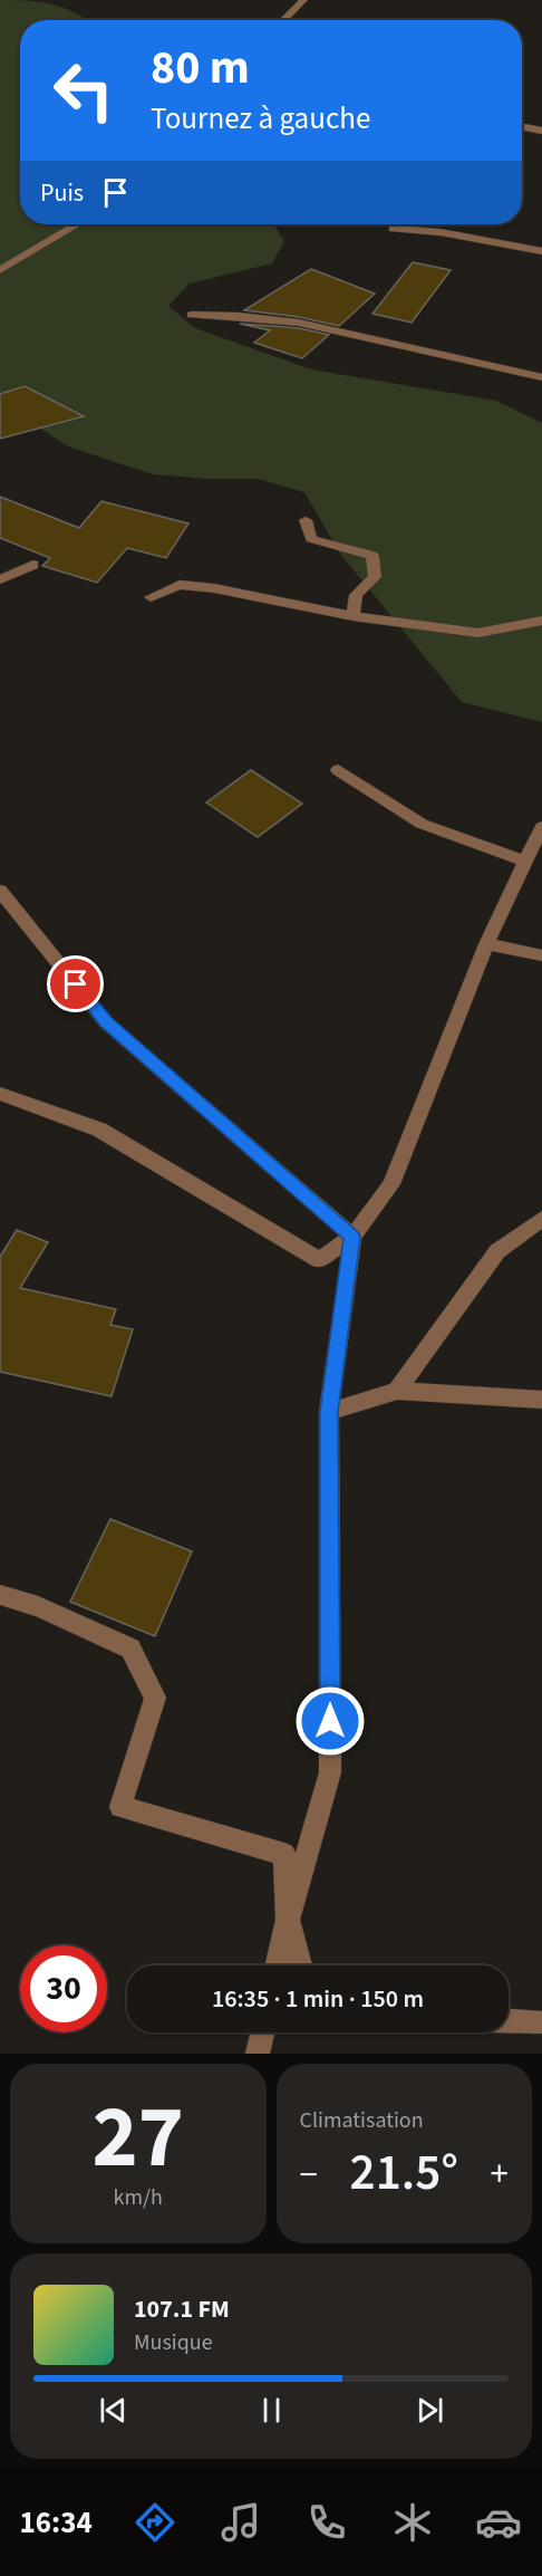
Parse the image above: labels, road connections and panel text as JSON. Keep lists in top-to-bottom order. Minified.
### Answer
{"page":{"turn":["80 m","Tournez à gauche"],"then":"Puis","limit":"30","trip":"16:35 · 1 min · 150 m","tile":[["27","km/h"],"Climatisation"],"heat":["−","21.5°","+"],"song":["107.1 FM","Musique"],"tabs":"16:34"}}
